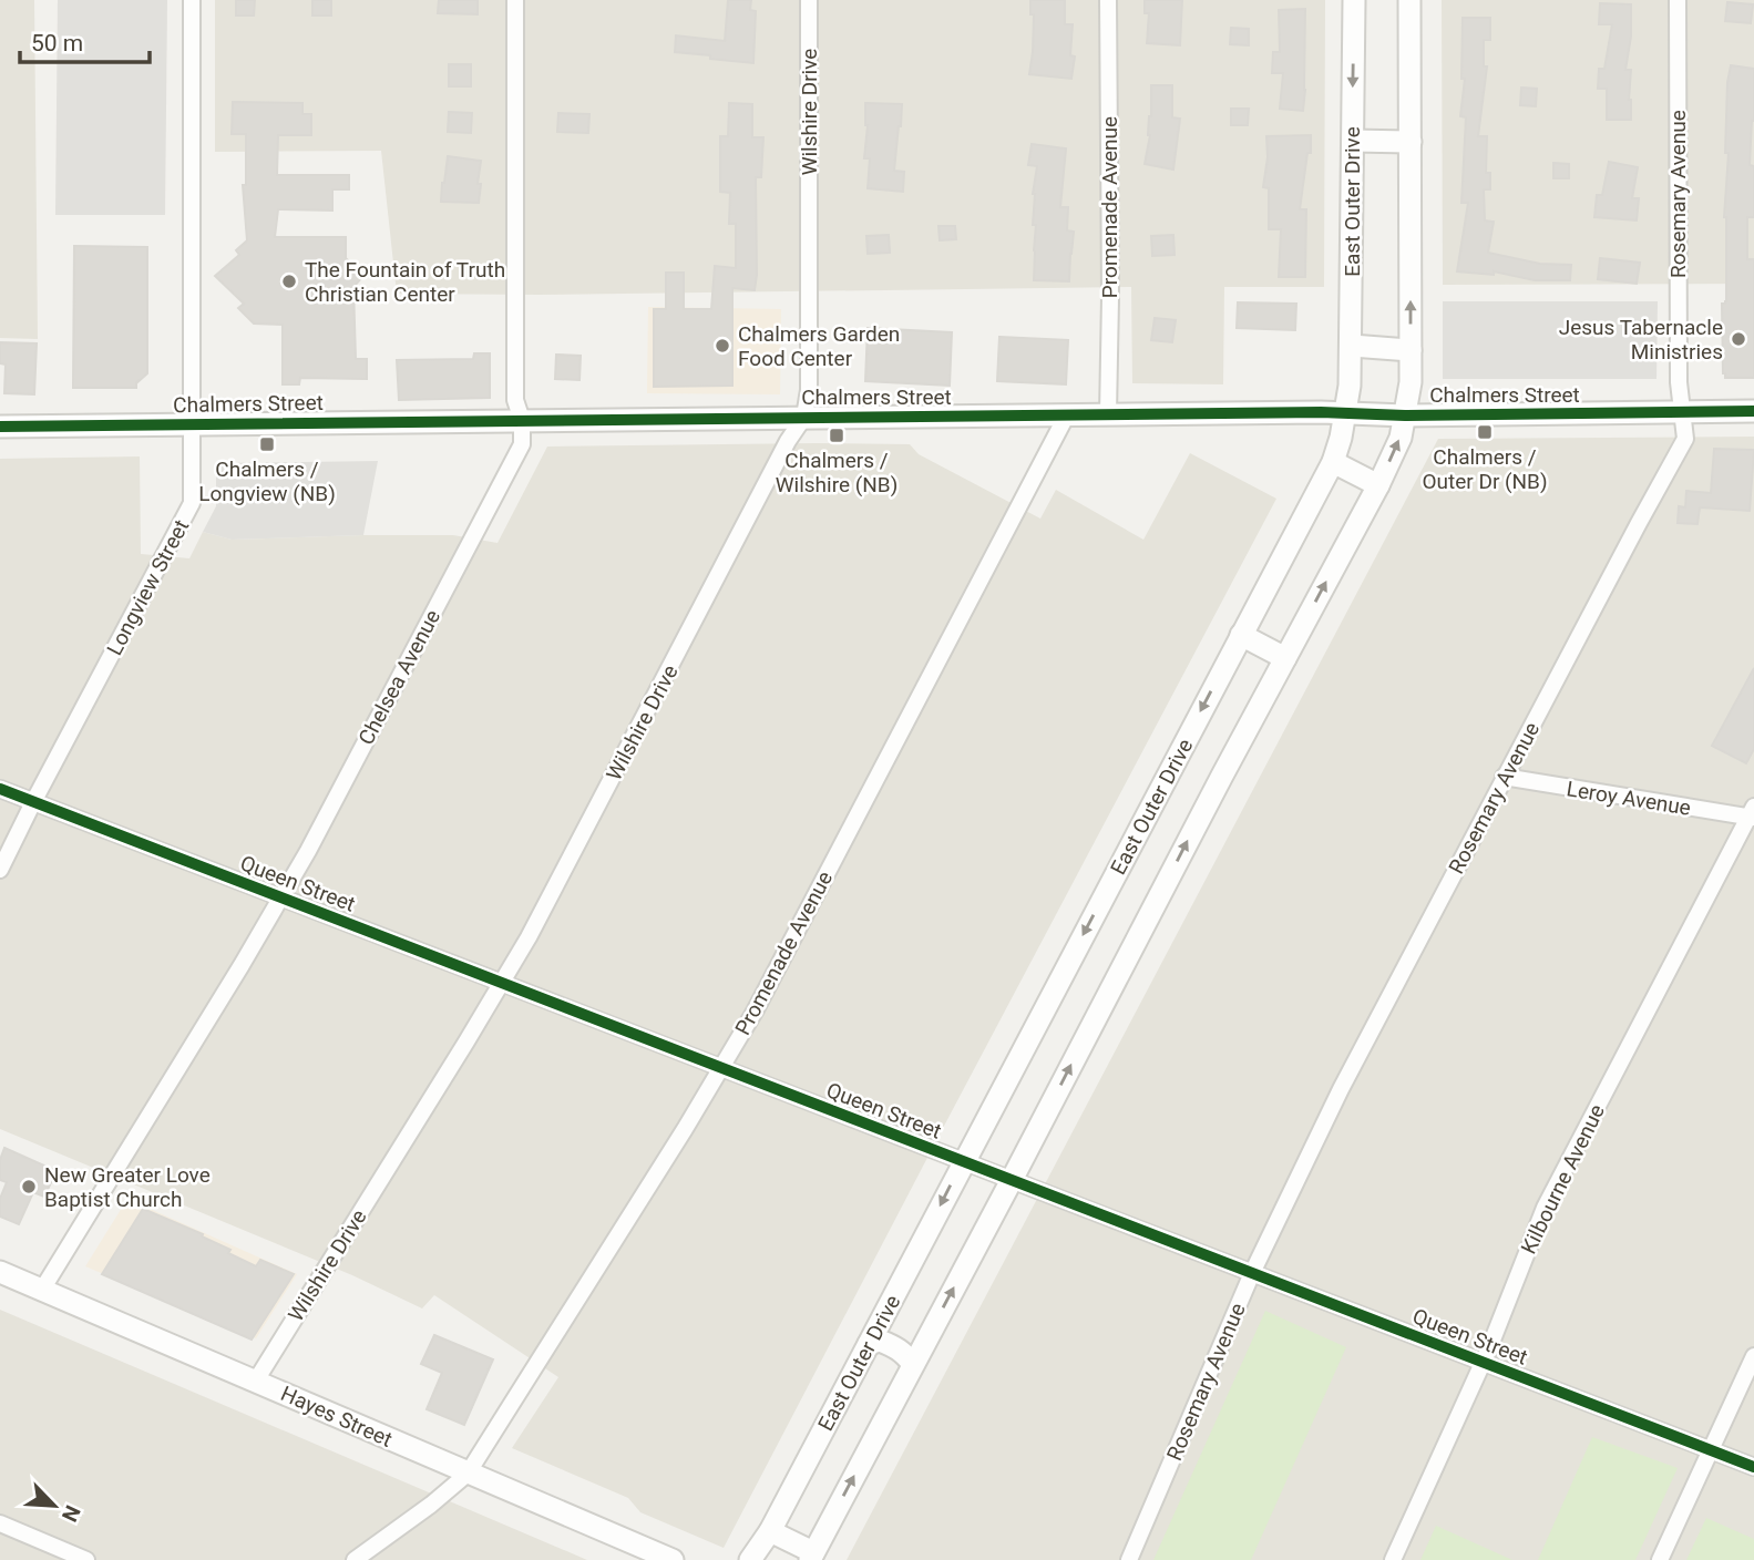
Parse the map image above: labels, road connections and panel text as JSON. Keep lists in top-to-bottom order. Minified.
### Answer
{"streets":{"street":["Wilshire Drive","Rosemary Avenue","East Outer Drive","Promenade Avenue","Chalmers Street","Longview Street","Chelsea Avenue","Leroy Avenue","Queen Street","Kilbourne Avenue","Hayes Street"]},"crossings":[["Wilshire Drive","Chalmers Street"],["Wilshire Drive","Queen Street"],["Wilshire Drive","Hayes Street"],["Rosemary Avenue","Chalmers Street"],["Rosemary Avenue","Leroy Avenue"],["Rosemary Avenue","Queen Street"],["East Outer Drive","Chalmers Street"],["East Outer Drive","Queen Street"],["Promenade Avenue","Chalmers Street"],["Promenade Avenue","Queen Street"],["Promenade Avenue","Hayes Street"],["Chalmers Street","Longview Street"],["Chalmers Street","Chelsea Avenue"],["Longview Street","Queen Street"],["Chelsea Avenue","Queen Street"],["Chelsea Avenue","Hayes Street"],["Leroy Avenue","Kilbourne Avenue"],["Queen Street","Kilbourne Avenue"]],"places":{"other":["The Fountain of Truth Christian Center","Jesus Tabernacle Ministries","Chalmers Garden Food Center","New Greater Love Baptist Church"],"transit":["Chalmers / Outer Dr (NB)","Chalmers / Wilshire (NB)","Chalmers / Longview (NB)"]},"scale_bar":"50 m","north":"bottom right"}
